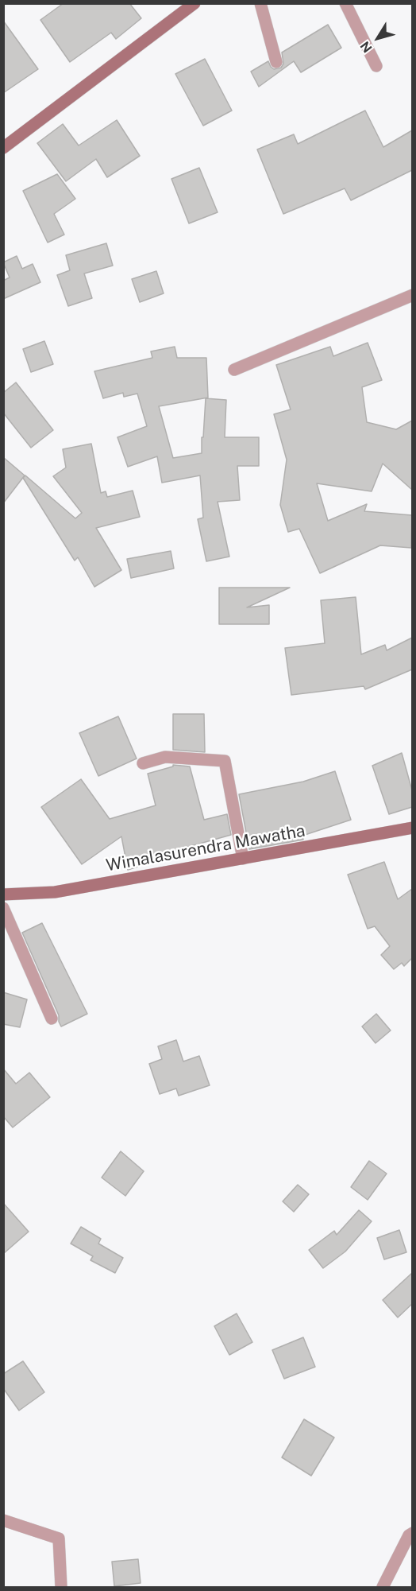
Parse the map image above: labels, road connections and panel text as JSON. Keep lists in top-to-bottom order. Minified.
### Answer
{"streets":{"street":["Wimalasurendra Mawatha"]},"north":"bottom left"}
